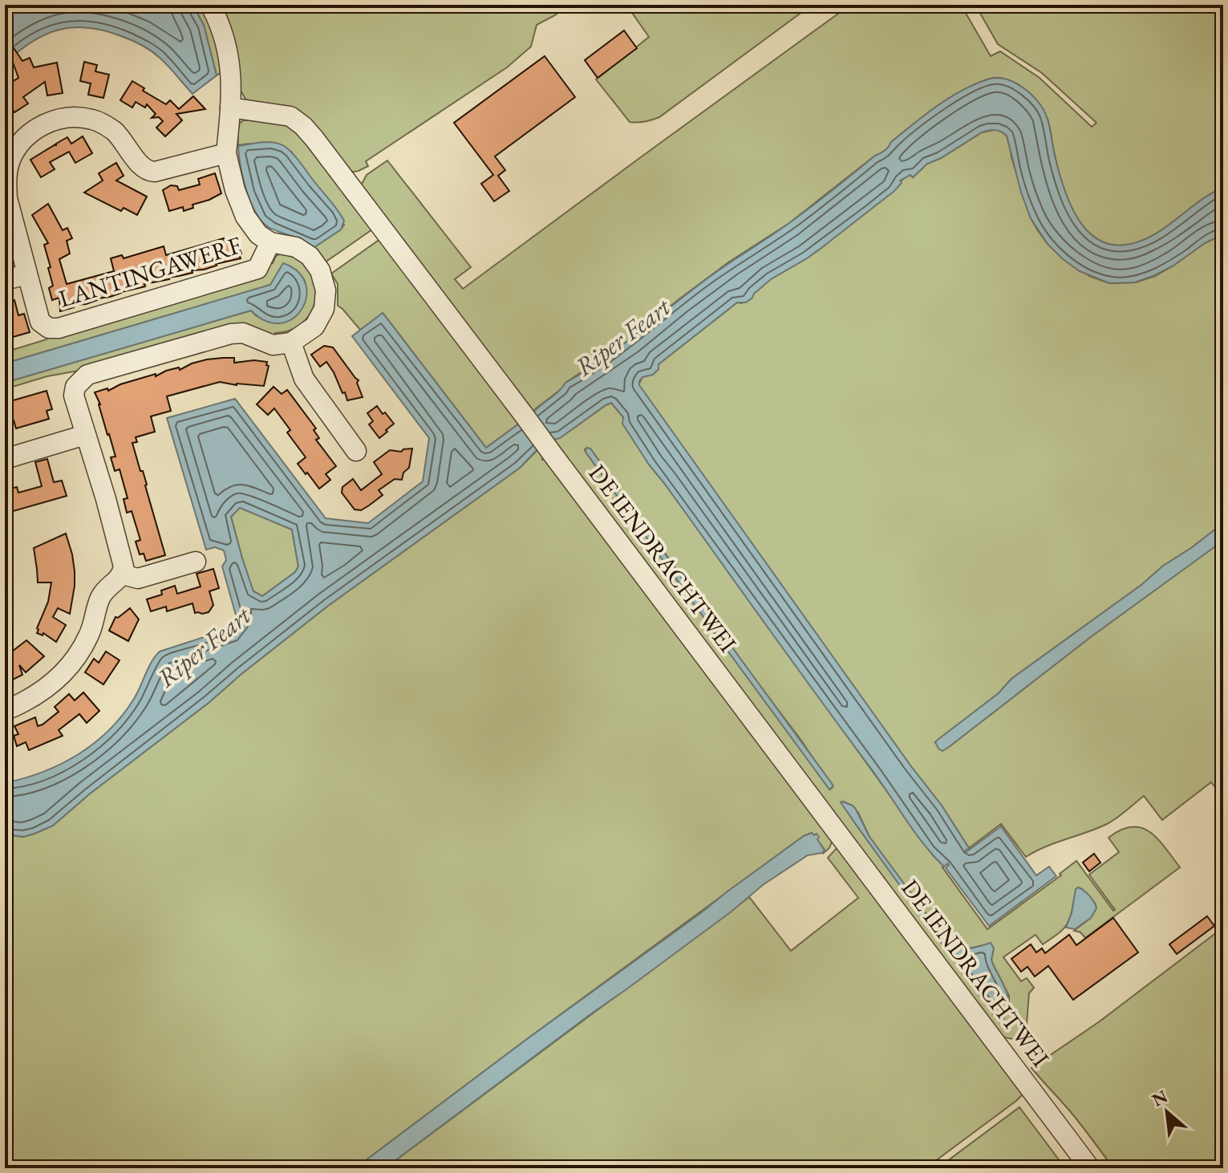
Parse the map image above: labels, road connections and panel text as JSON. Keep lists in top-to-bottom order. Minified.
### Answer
{"streets":{"street":["LANTINGAWERF","DE IENDRACHTWEI"]},"water":["Riper Feart"],"north":"top left"}
